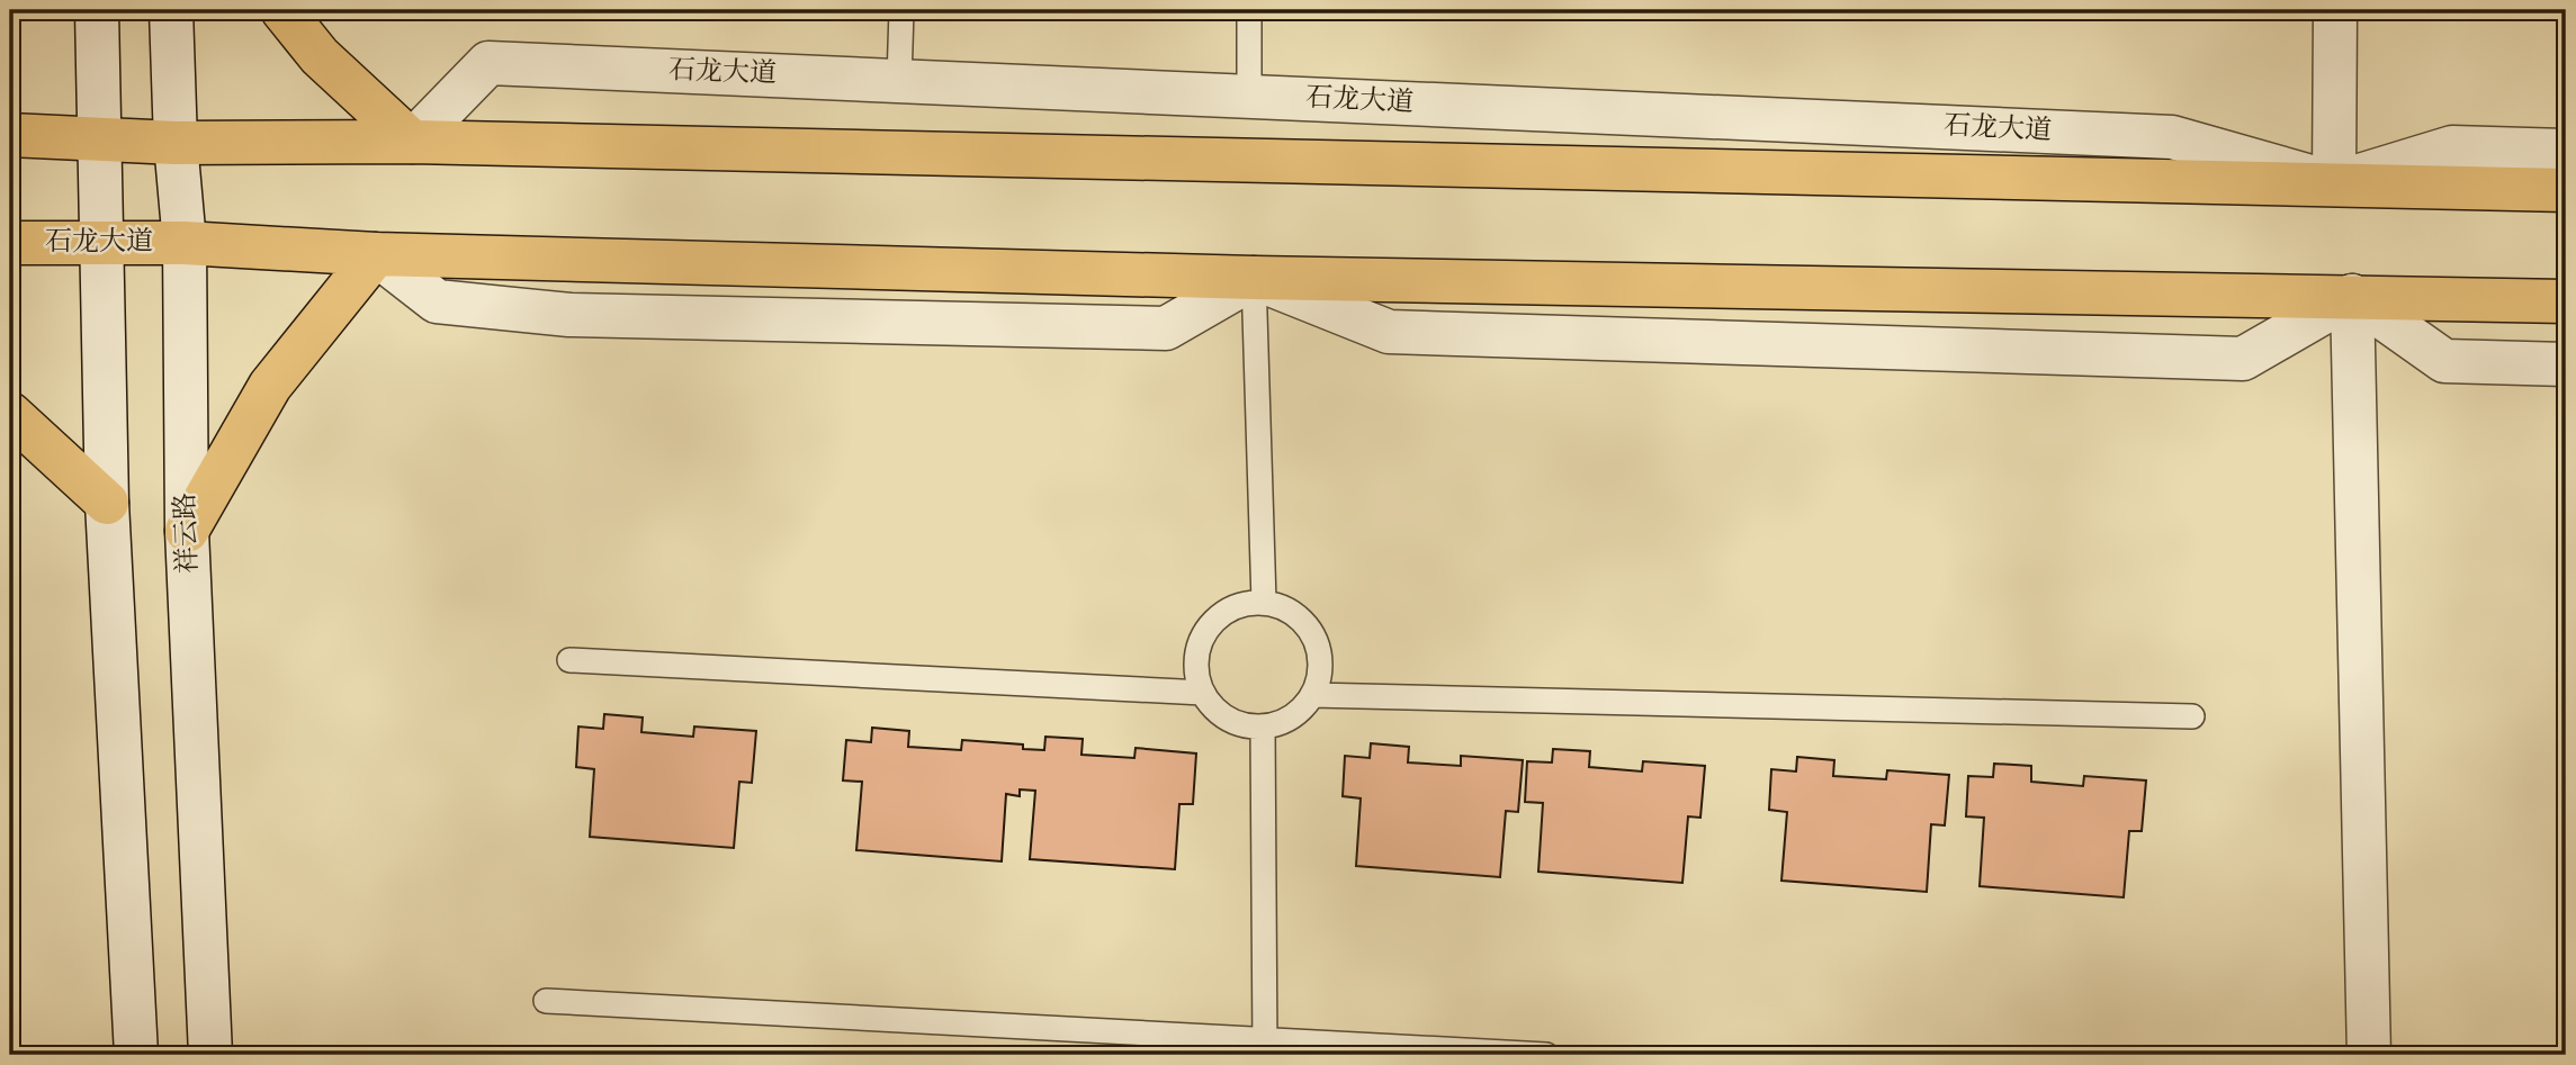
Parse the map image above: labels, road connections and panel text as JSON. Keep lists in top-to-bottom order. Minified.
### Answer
{"streets":{"main road":["石龙大道"],"street":["祥云路"]},"crossings":[["石龙大道","祥云路"]]}
